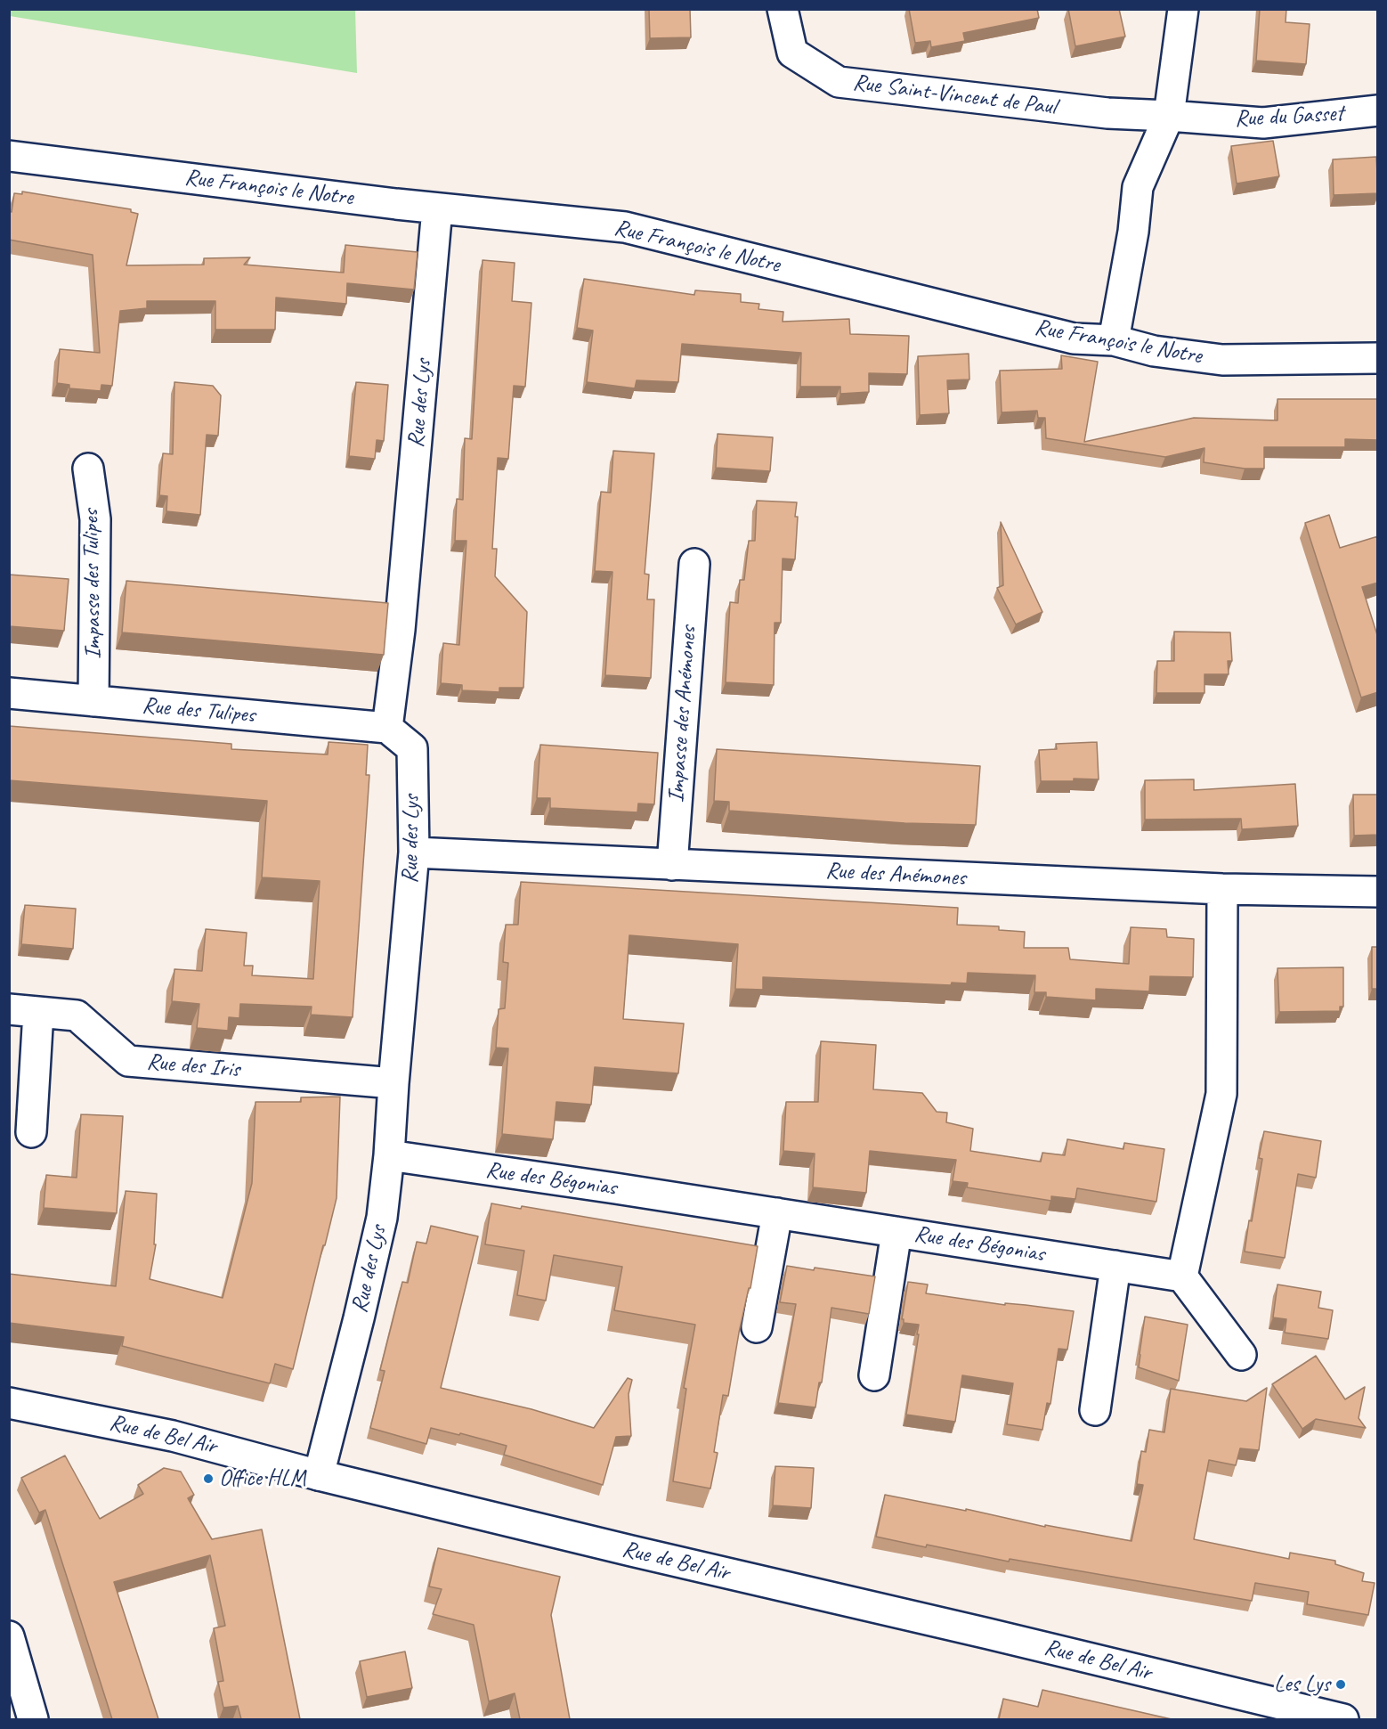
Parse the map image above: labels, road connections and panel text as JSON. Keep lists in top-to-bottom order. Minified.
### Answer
{"streets":{"street":["Rue Saint-Vincent de Paul","Rue du Gasset","Rue François le Notre","Rue des Lys","Impasse des Tulipes","Rue des Tulipes","Impasse des Anémones","Rue des Anémones","Rue des Iris","Rue des Bégonias","Rue de Bel Air"]},"crossings":[["Rue Saint-Vincent de Paul","Rue du Gasset"],["Rue François le Notre","Rue des Lys"],["Rue des Lys","Rue des Tulipes"],["Rue des Lys","Rue des Anémones"],["Rue des Lys","Rue des Iris"],["Rue des Lys","Rue des Bégonias"],["Rue des Lys","Rue de Bel Air"],["Impasse des Tulipes","Rue des Tulipes"],["Impasse des Anémones","Rue des Anémones"]],"places":["Office HLM","Les Lys"]}
